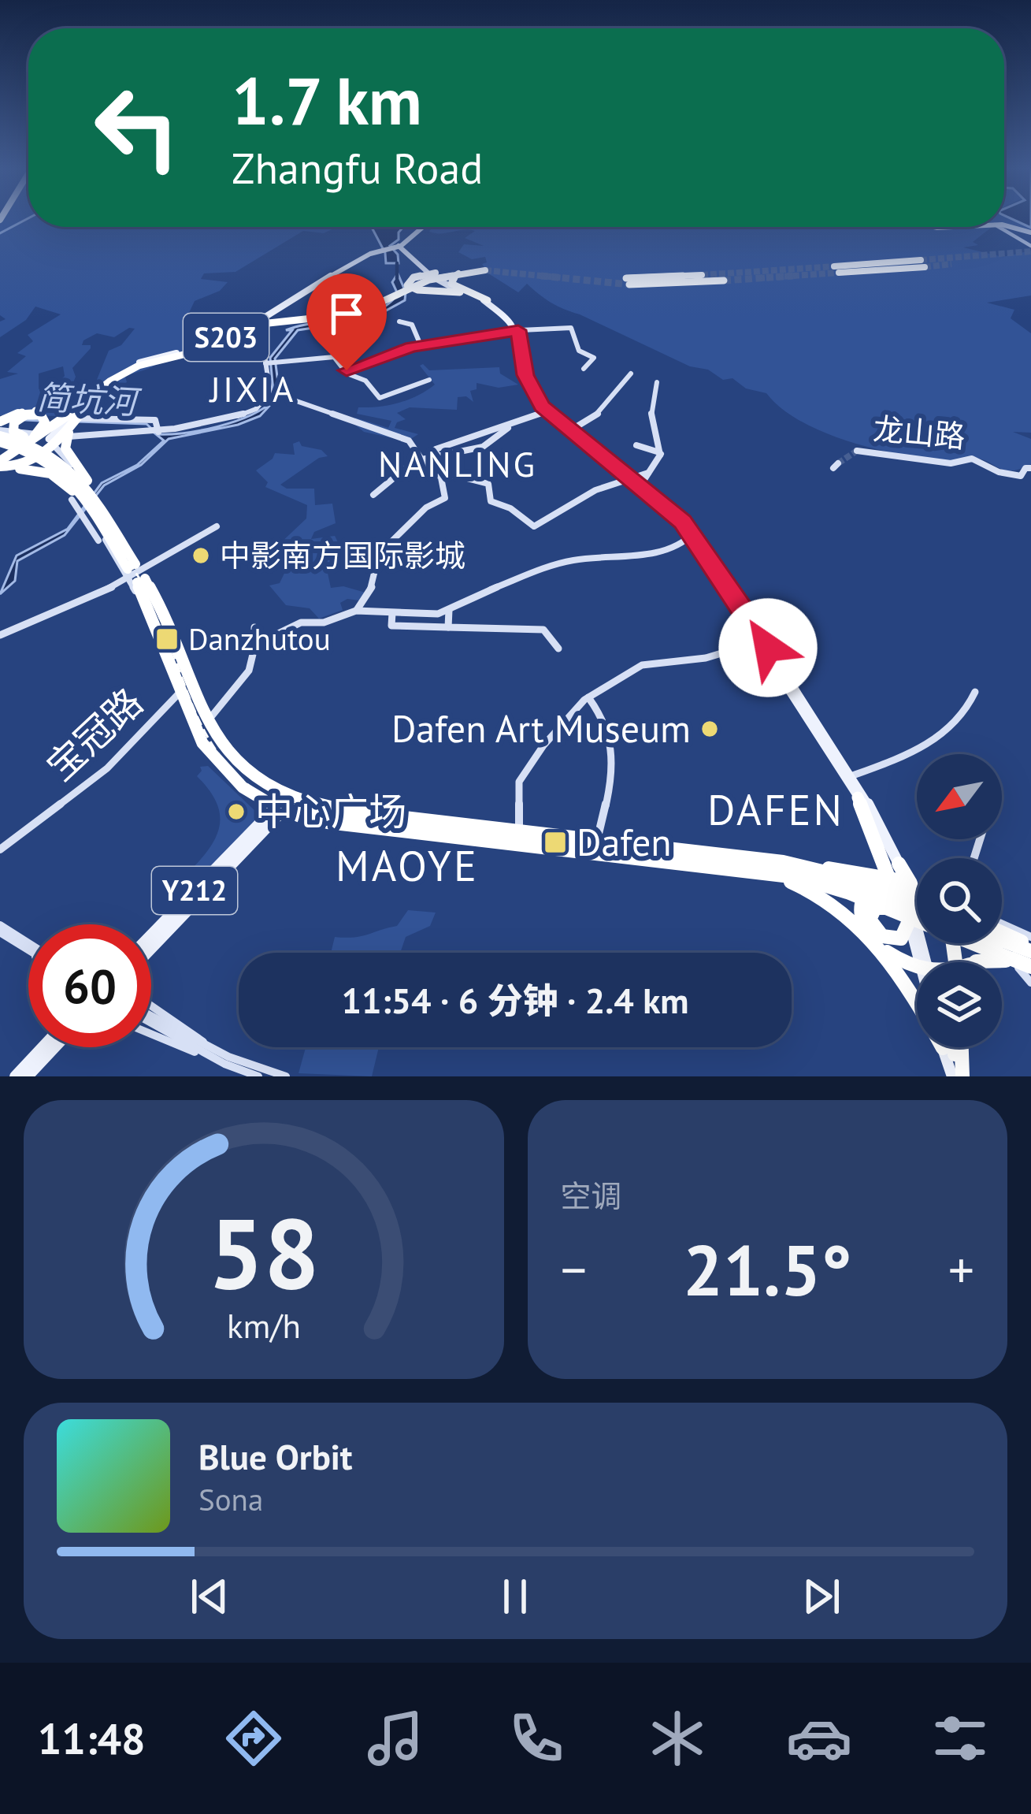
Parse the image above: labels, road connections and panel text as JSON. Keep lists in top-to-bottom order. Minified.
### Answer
{"streets":{"highway":["S203"],"main road":["Y212"],"street":["龙山路","宝冠路"]},"districts":["JIXIA","NANLING","DAFEN","MAOYE"],"water":["简坑河"],"places":{"other":["中影南方国际影城","Dafen Art Museum","中心广场"],"transit":["Danzhutou","Dafen"]},"north":"bottom left","page":{"turn":["1.7 km","Zhangfu Road"],"limit":"60","trip":"11:54 · 6 分钟 · 2.4 km","tile":"空调","heat":["−","21.5°","+"],"song":["Blue Orbit","Sona"],"tabs":"11:48","gauge":["58","km/h"]}}
